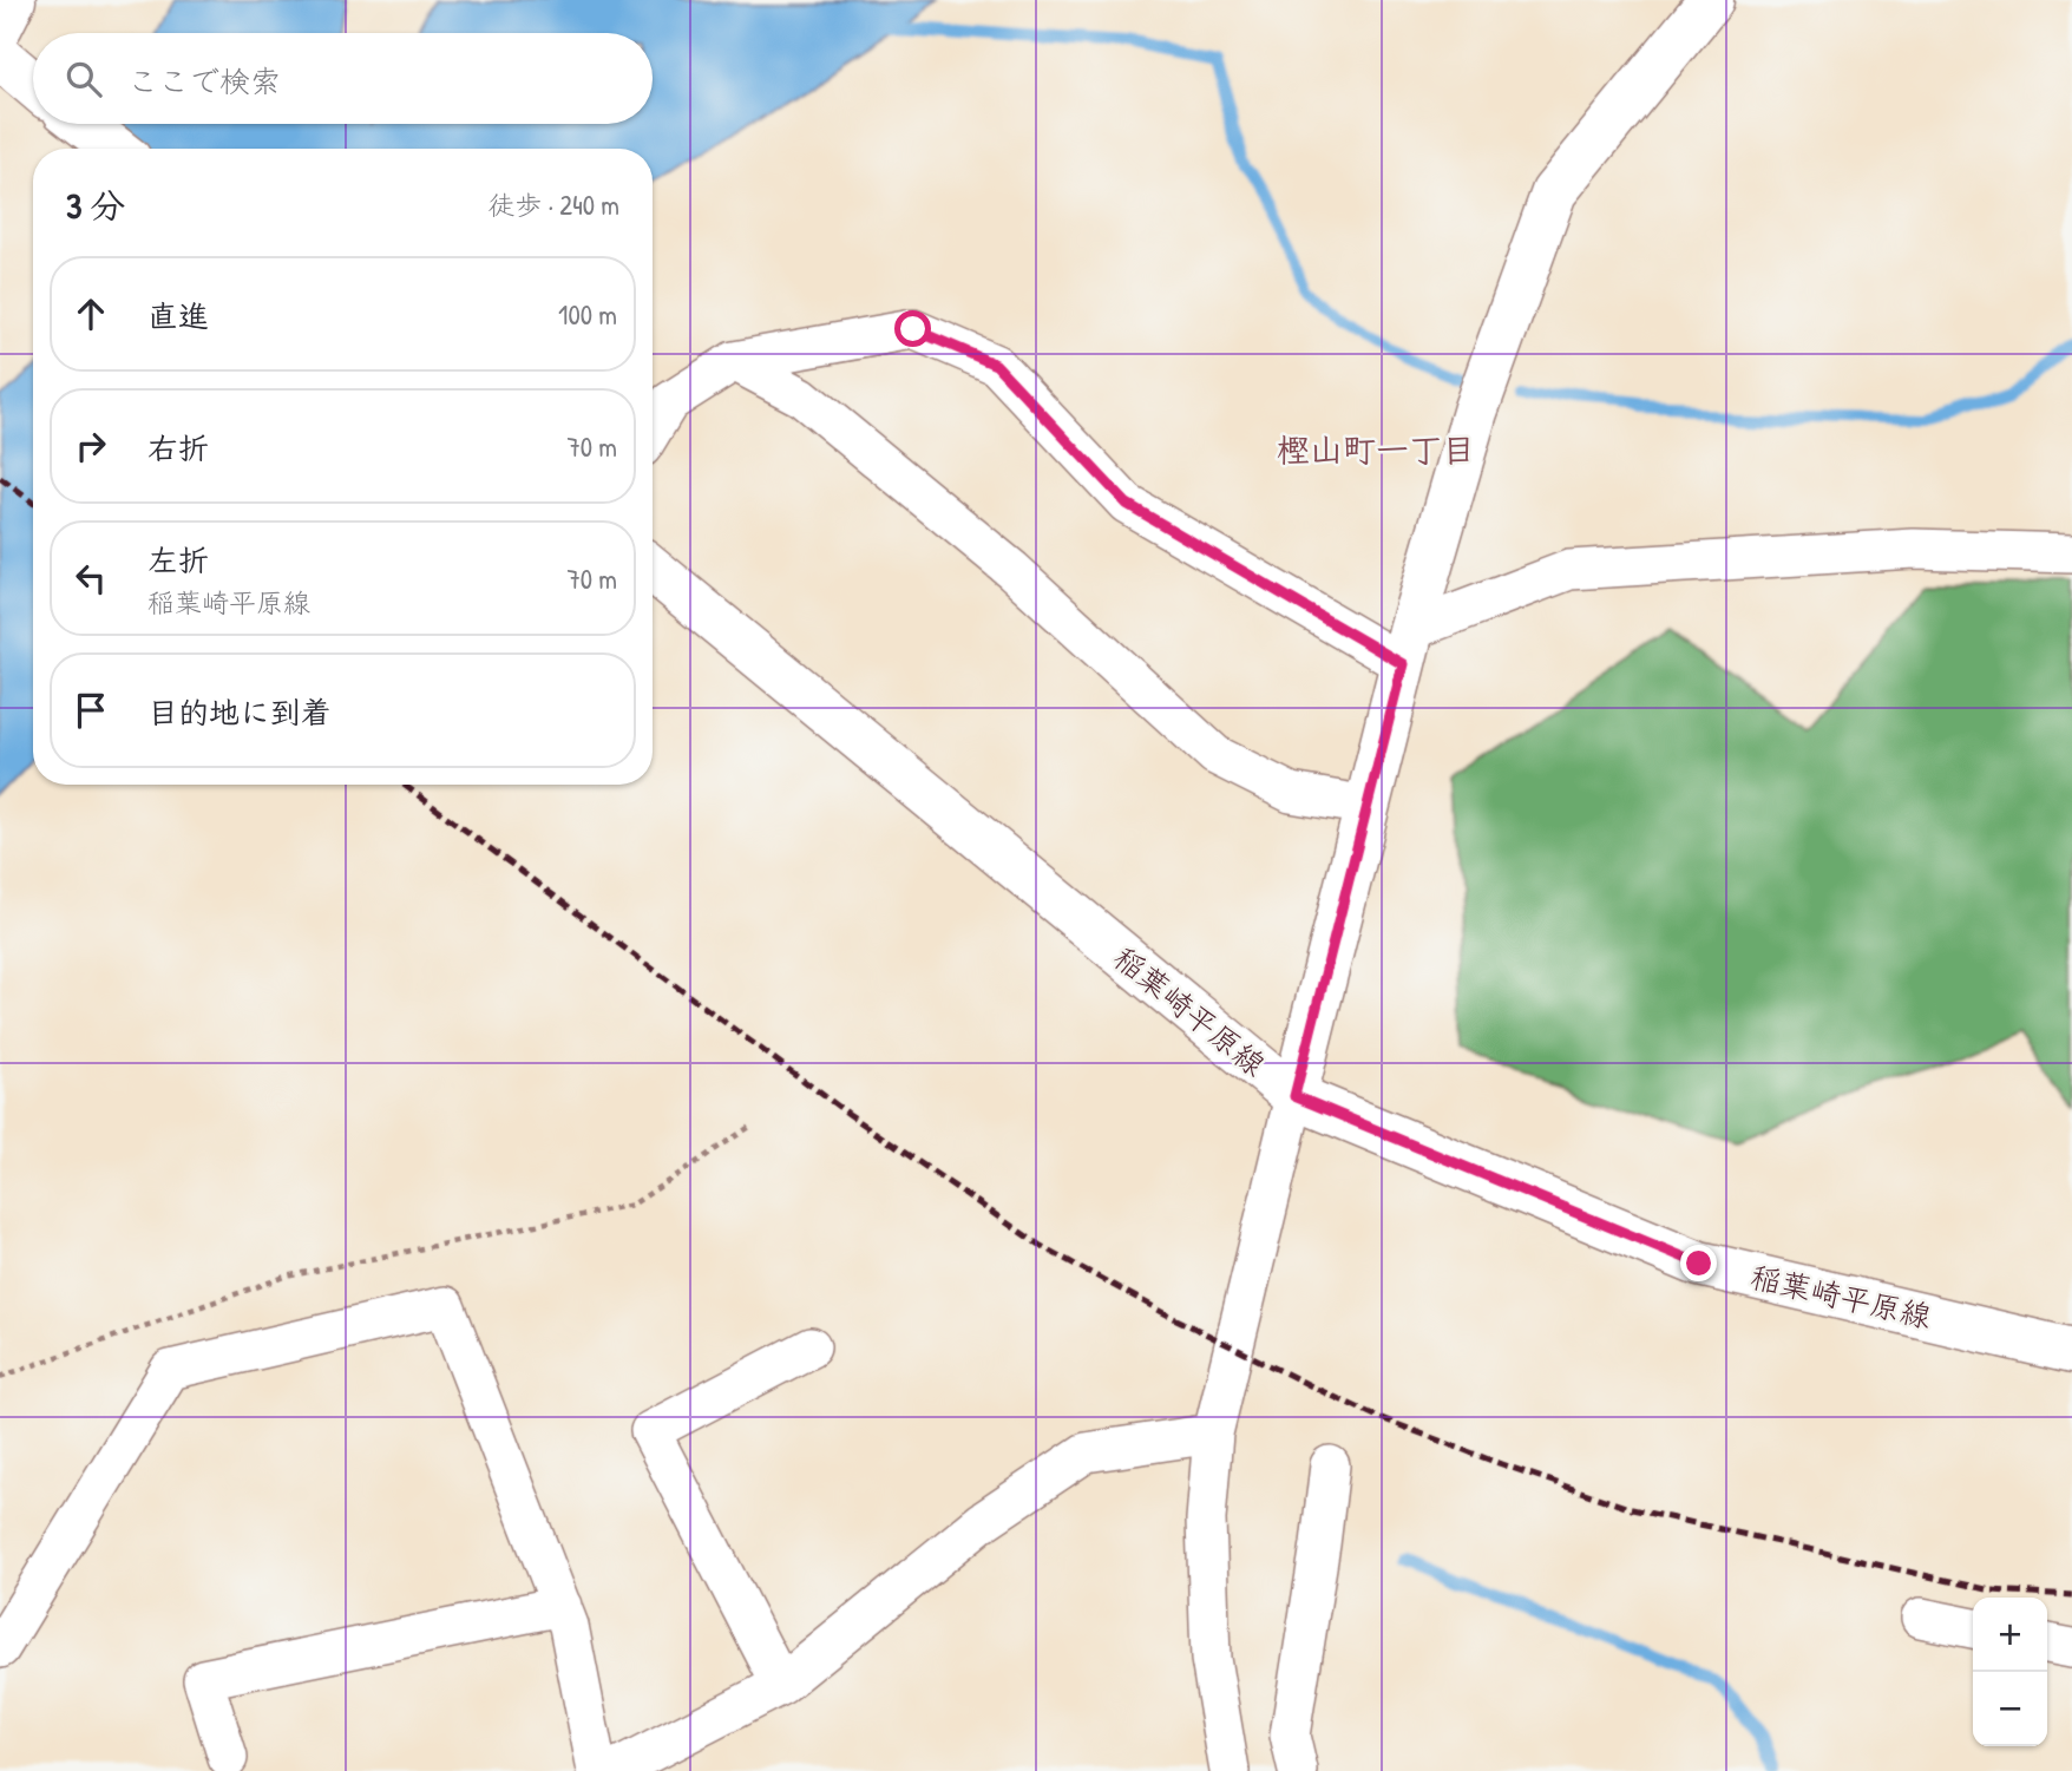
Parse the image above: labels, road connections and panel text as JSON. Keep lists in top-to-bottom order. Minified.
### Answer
{"streets":{"main road":["稲葉崎平原線"]},"districts":["樫山町一丁目"],"page":{"search":"ここで検索","heading":["3 分","徒歩 · 240 m"],"list":[["直進","100 m"],["右折","70 m"],["左折","稲葉崎平原線","70 m"],"目的地に到着"],"map_buttons":["+","−"]}}
